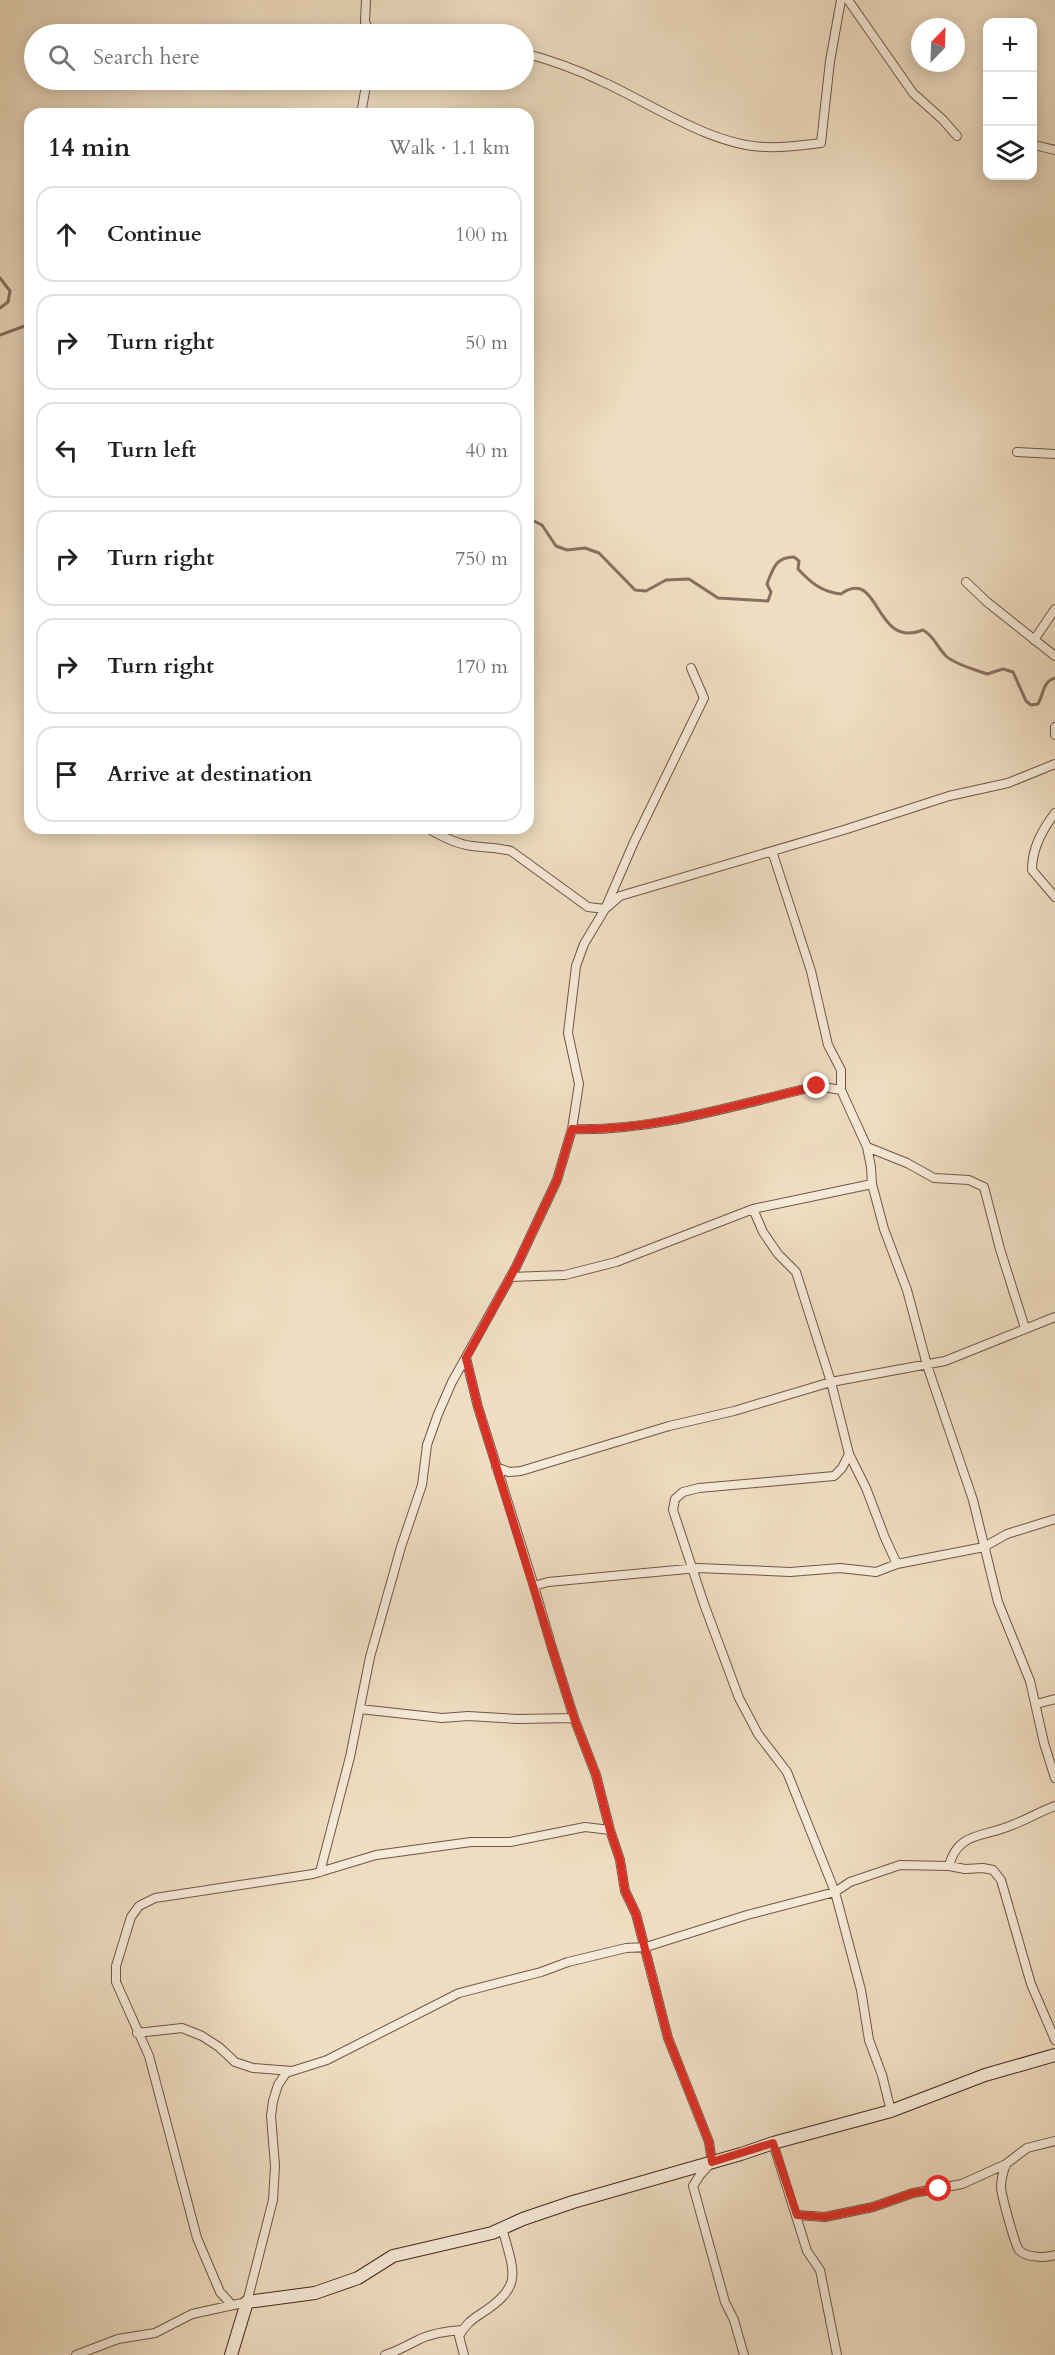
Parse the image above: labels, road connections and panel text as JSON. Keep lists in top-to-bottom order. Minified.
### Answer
{"north":"top right","page":{"map_buttons":["+","−"],"search":"Search here","heading":["14 min","Walk · 1.1 km"],"list":[["Continue","100 m"],["Turn right","50 m"],["Turn left","40 m"],["Turn right","750 m"],["Turn right","170 m"],"Arrive at destination"]}}
